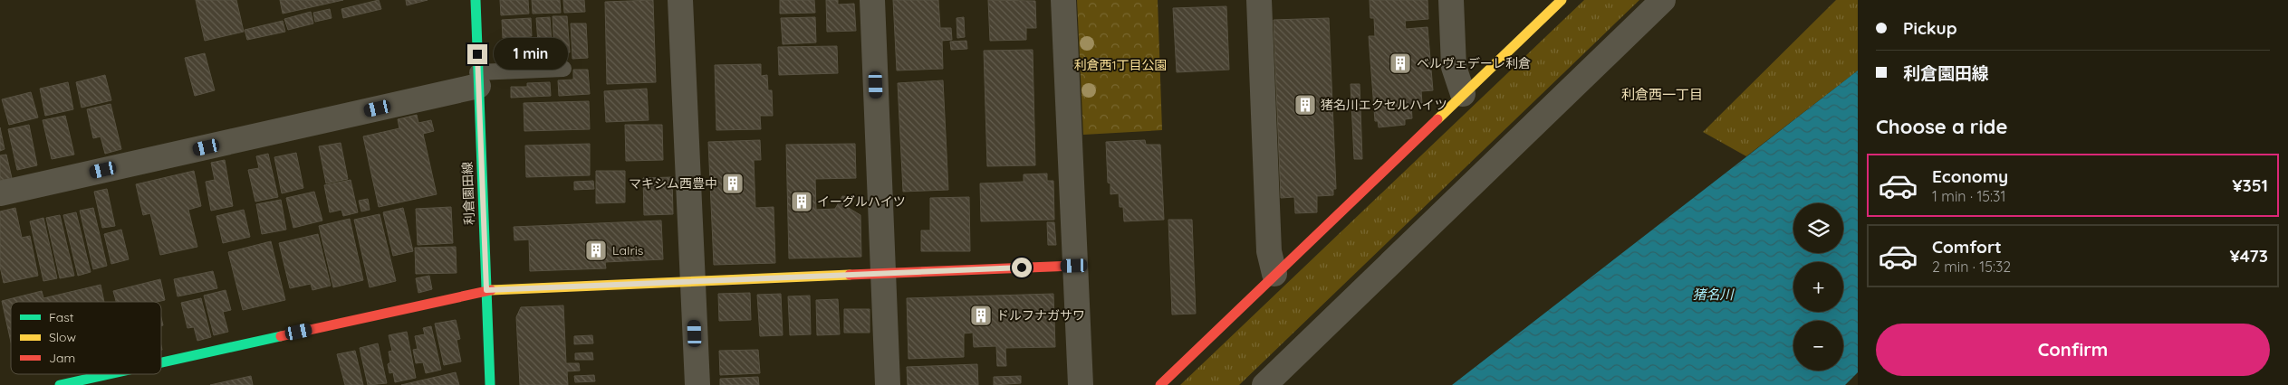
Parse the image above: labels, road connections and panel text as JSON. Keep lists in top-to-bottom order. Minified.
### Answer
{"streets":{"street":["利倉園田線"]},"districts":["利倉西一丁目"],"water":["猪名川"],"parks":["利倉西1丁目公園"],"places":{"building":["ベルヴェデーレ利倉","猪名川エクセルハイツ","マキシム西豊中","イーグルハイツ","LaIris","ドルフナガサワ"]},"legend":["Fast","Slow","Jam"],"page":{"banner":["Pickup","利倉園田線"],"bubble":"1 min","heading":"Choose a ride","list":[{"name":"Economy","note":"1 min · 15:31","value":"¥351"},{"name":"Comfort","note":"2 min · 15:32","value":"¥473"}],"map_buttons":["+","−"],"buttons":"Confirm"}}
